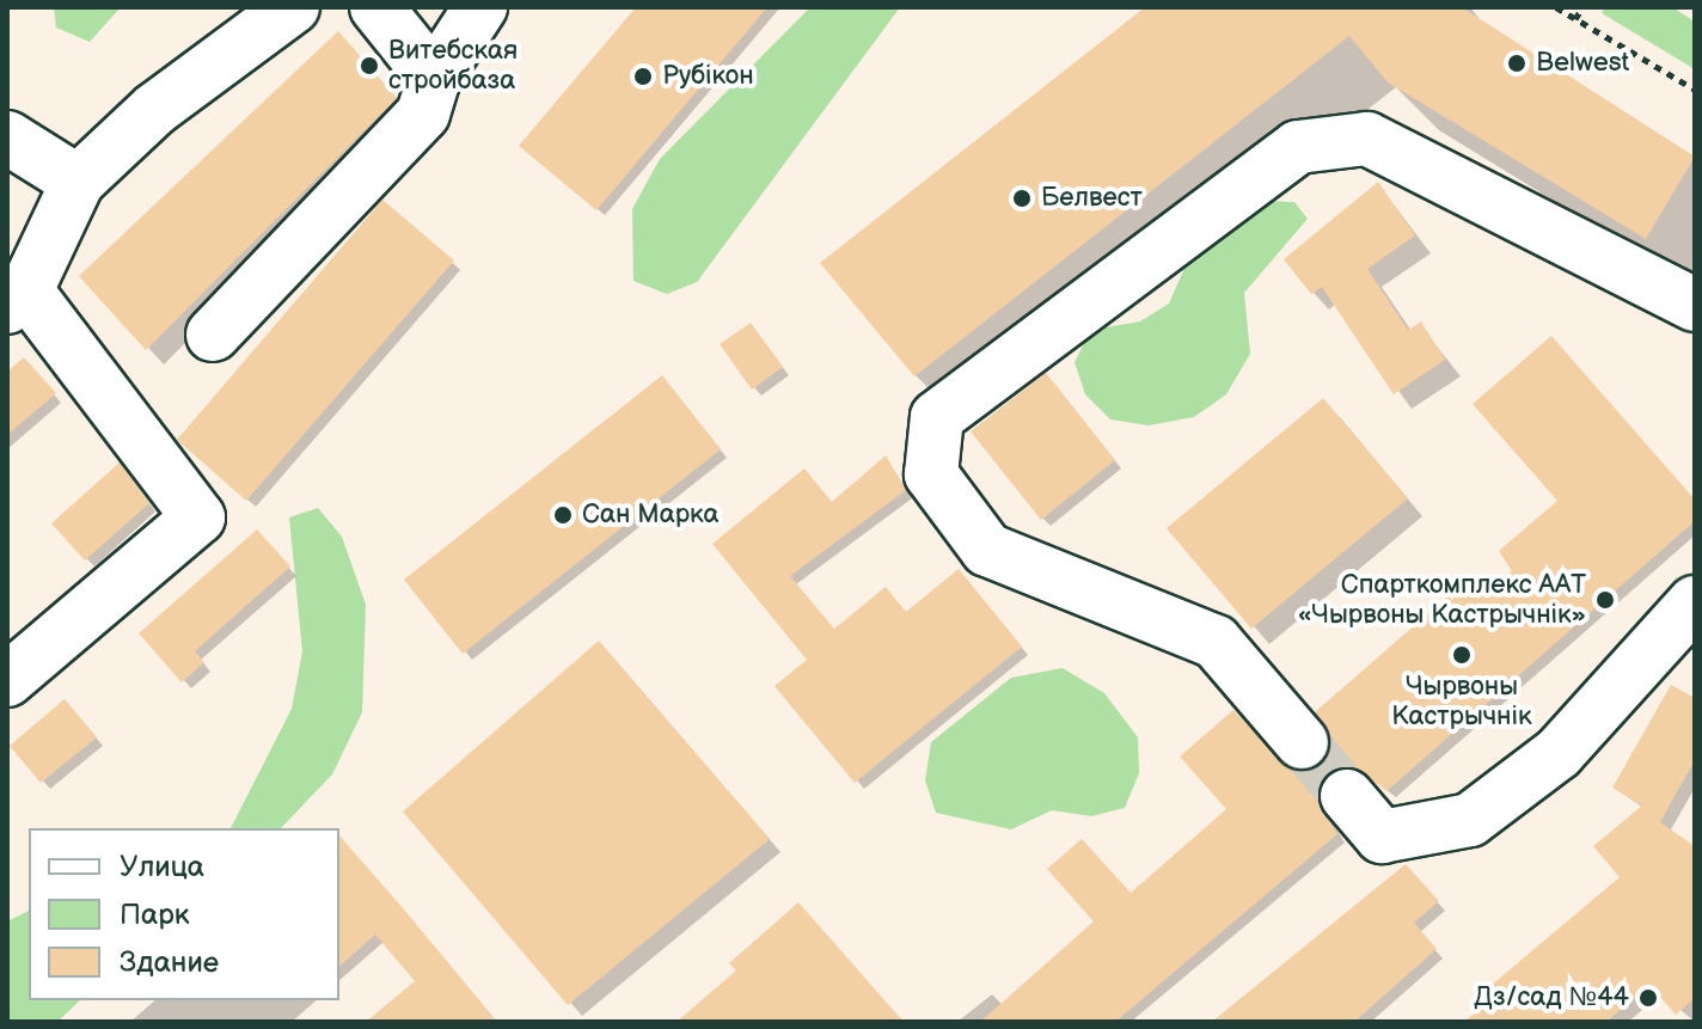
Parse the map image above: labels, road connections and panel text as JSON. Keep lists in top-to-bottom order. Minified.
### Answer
{"places":["Belwest","Витебская стройбаза","Рубікон","Белвест","Сан Марка","Спарткомплекс ААТ «Чырвоны Кастрычнік»","Чырвоны Кастрычнік","Дз/сад №44"],"legend":["Улица","Парк","Здание"]}
